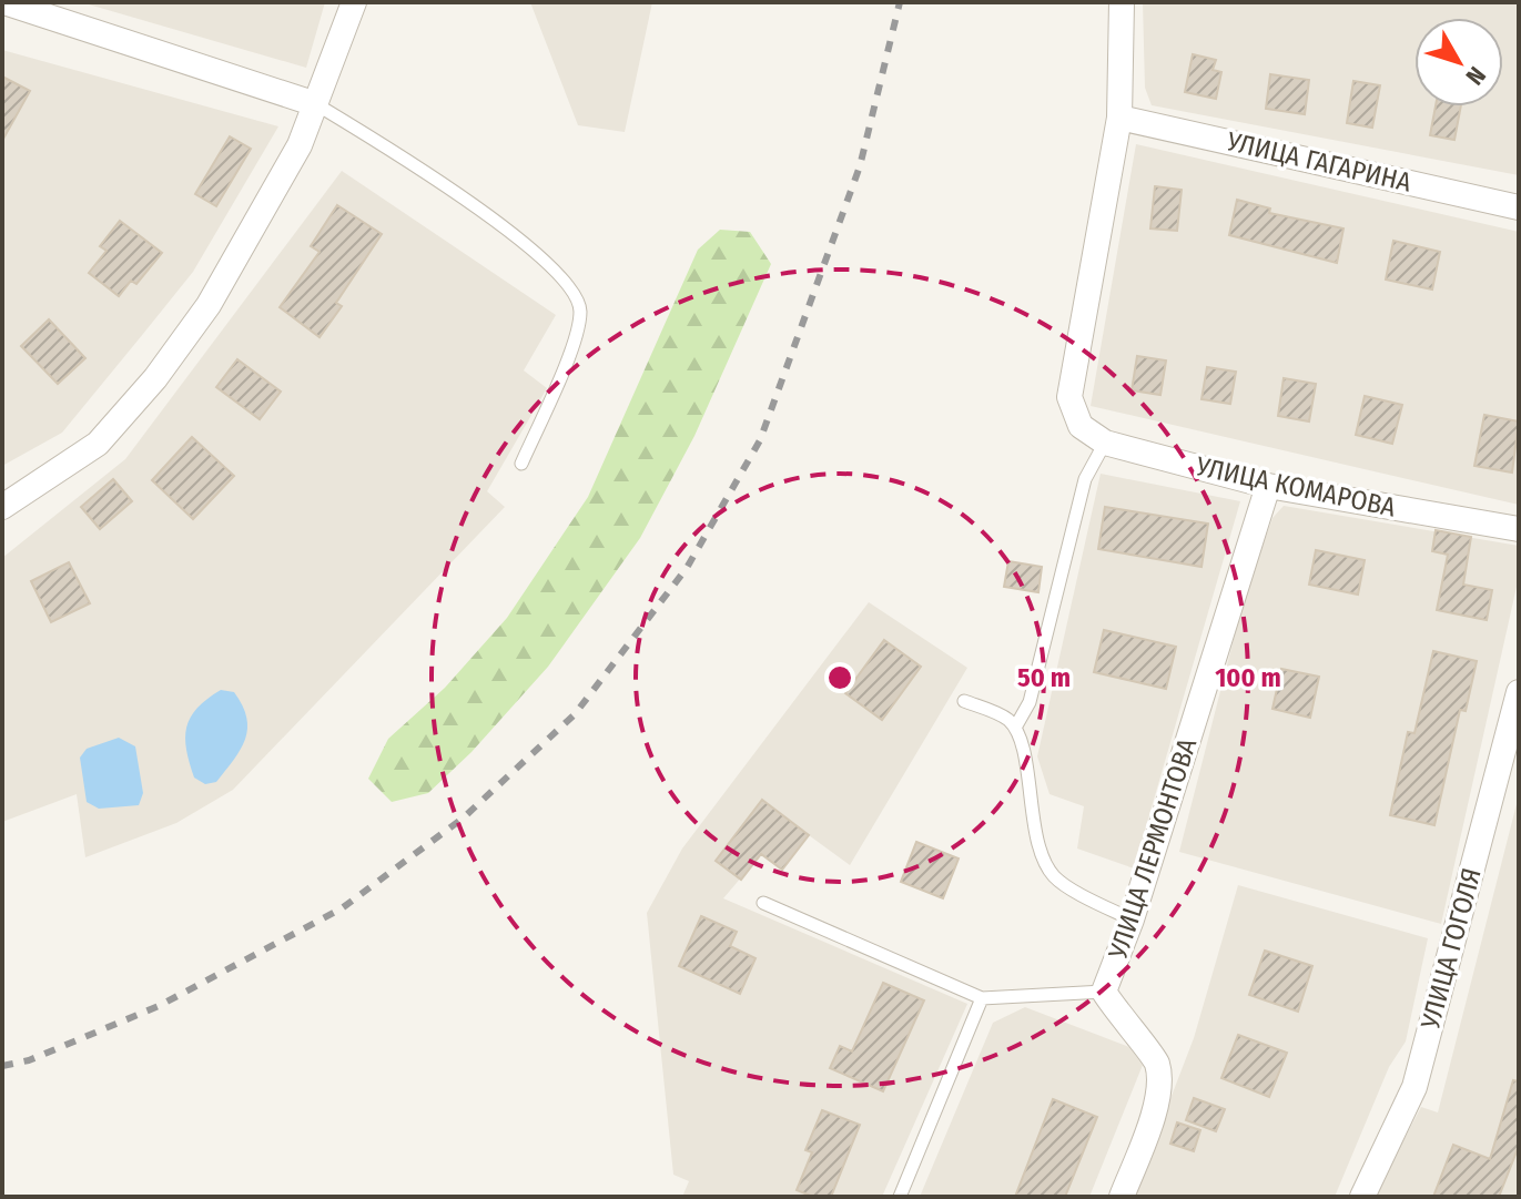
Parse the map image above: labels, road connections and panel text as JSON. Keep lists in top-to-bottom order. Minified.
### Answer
{"streets":{"street":["УЛИЦА ГАГАРИНА","УЛИЦА КОМАРОВА","УЛИЦА ЛЕРМОНТОВА","УЛИЦА ГОГОЛЯ"]},"crossings":[["УЛИЦА ГАГАРИНА","УЛИЦА КОМАРОВА"],["УЛИЦА КОМАРОВА","УЛИЦА ЛЕРМОНТОВА"]],"north":"bottom right","rings":["50 m","100 m"]}
